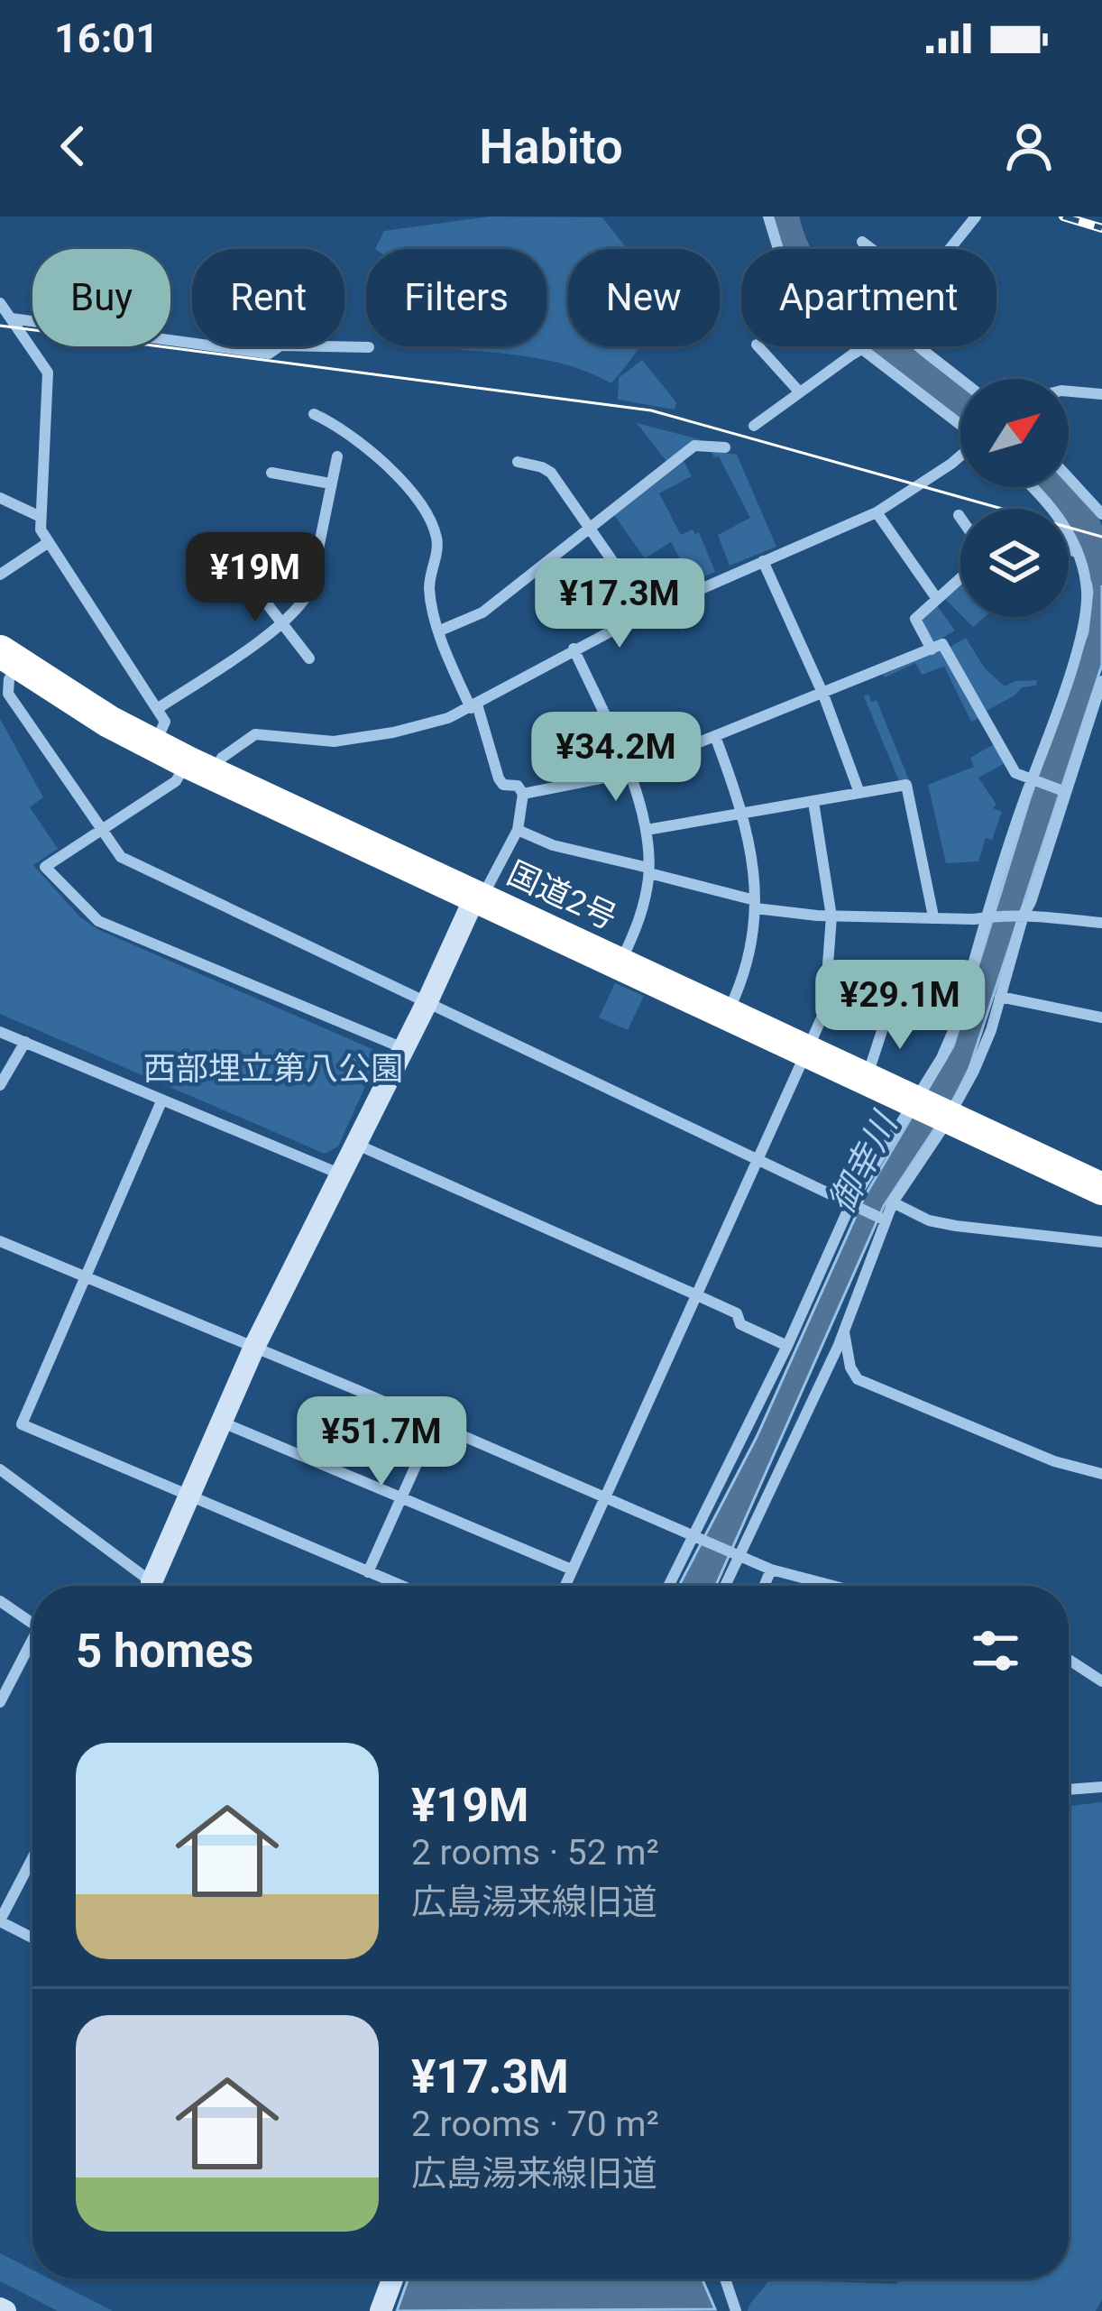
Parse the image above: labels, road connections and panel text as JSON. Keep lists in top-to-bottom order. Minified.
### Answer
{"streets":{"highway":["国道2号"]},"water":["御幸川"],"parks":["西部埋立第八公園"],"north":"top right","page":{"status":"16:01","header":"Habito","chip":["Buy","Rent","Filters","New","Apartment"],"price":["¥19M","¥17.3M","¥34.2M","¥29.1M","¥51.7M"],"heading":"5 homes","list":[{"name":"¥19M","note":"2 rooms · 52 m² · 広島湯来線旧道"},{"name":"¥17.3M","note":"2 rooms · 70 m² · 広島湯来線旧道"}]}}
